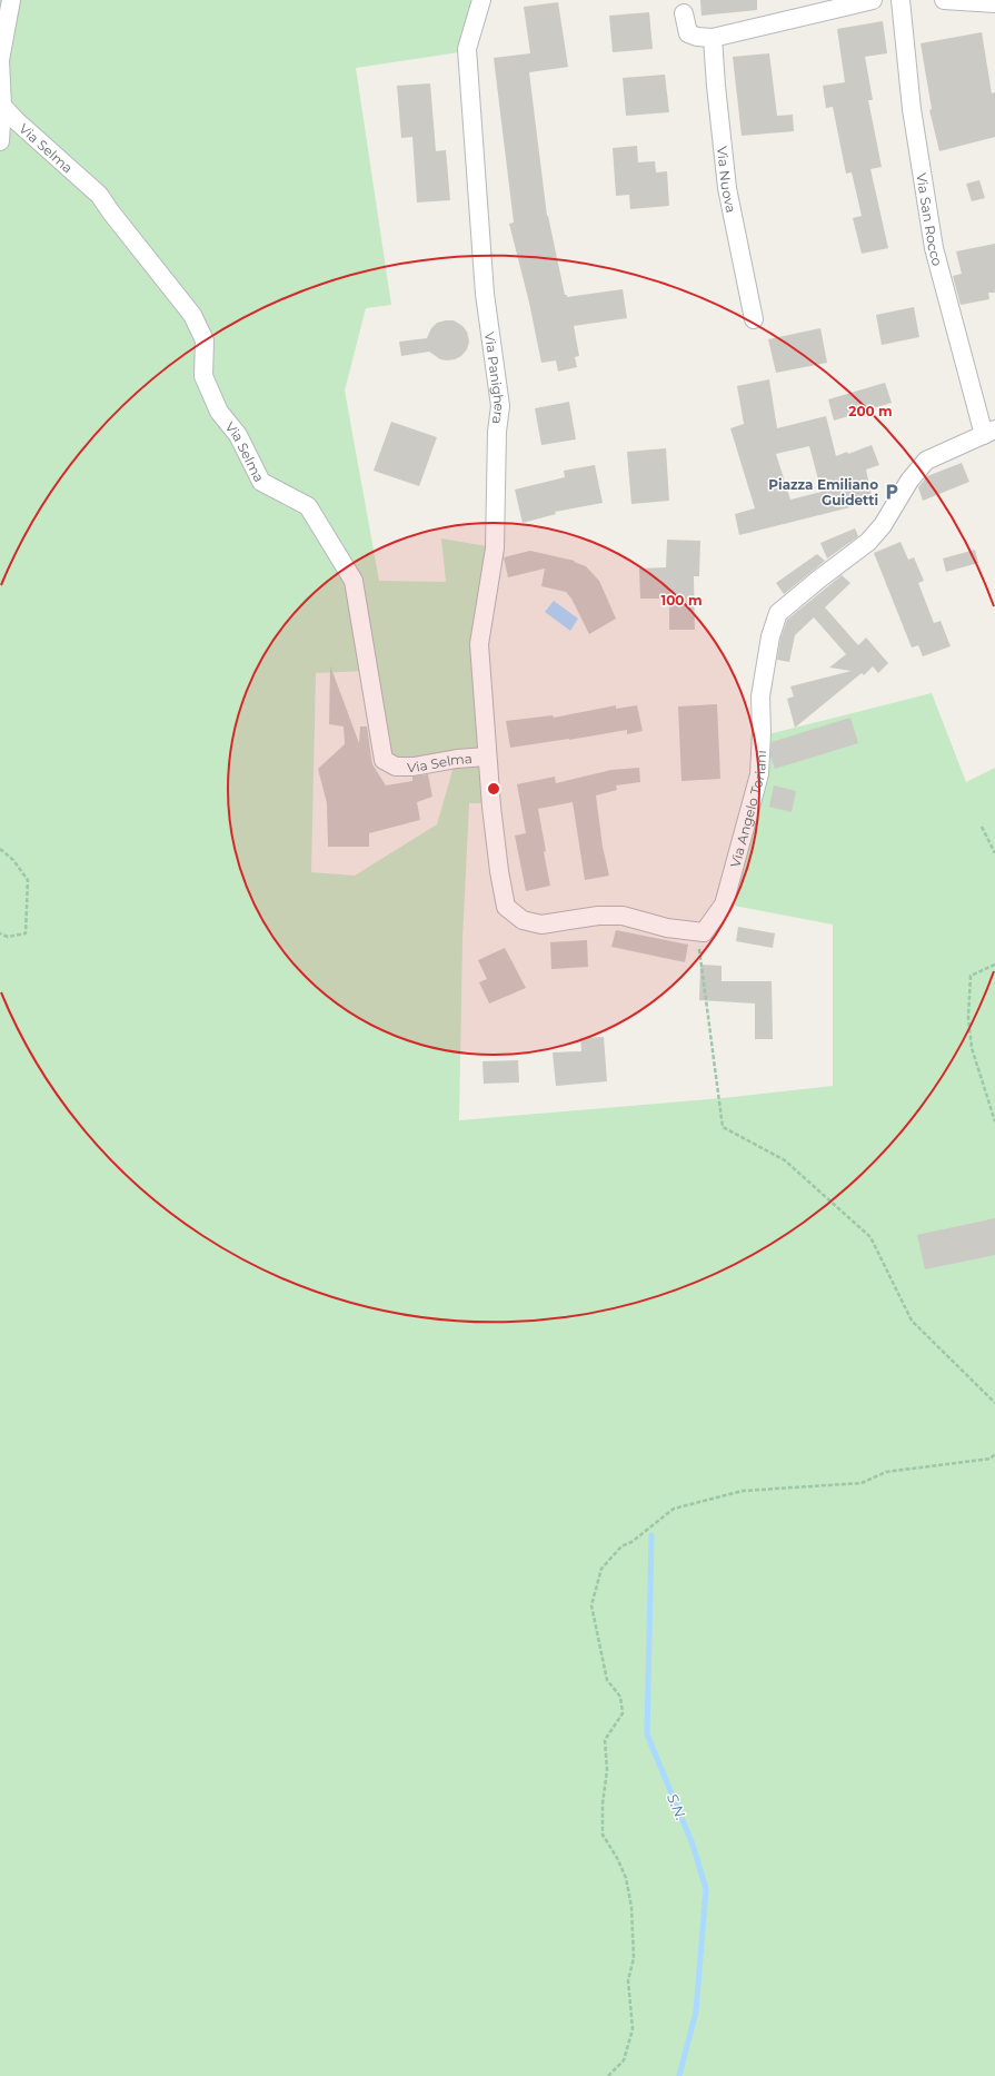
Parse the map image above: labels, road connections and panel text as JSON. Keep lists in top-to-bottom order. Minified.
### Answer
{"streets":{"street":["Via Selma","Via Nuova","Via San Rocco","Via Panighera","Via Angelo Toriani"]},"crossings":[["Via Selma","Via Panighera"],["Via San Rocco","Via Angelo Toriani"]],"water":["S.N."],"places":{"parking":["Piazza Emiliano Guidetti"]},"rings":["200 m","100 m"]}
